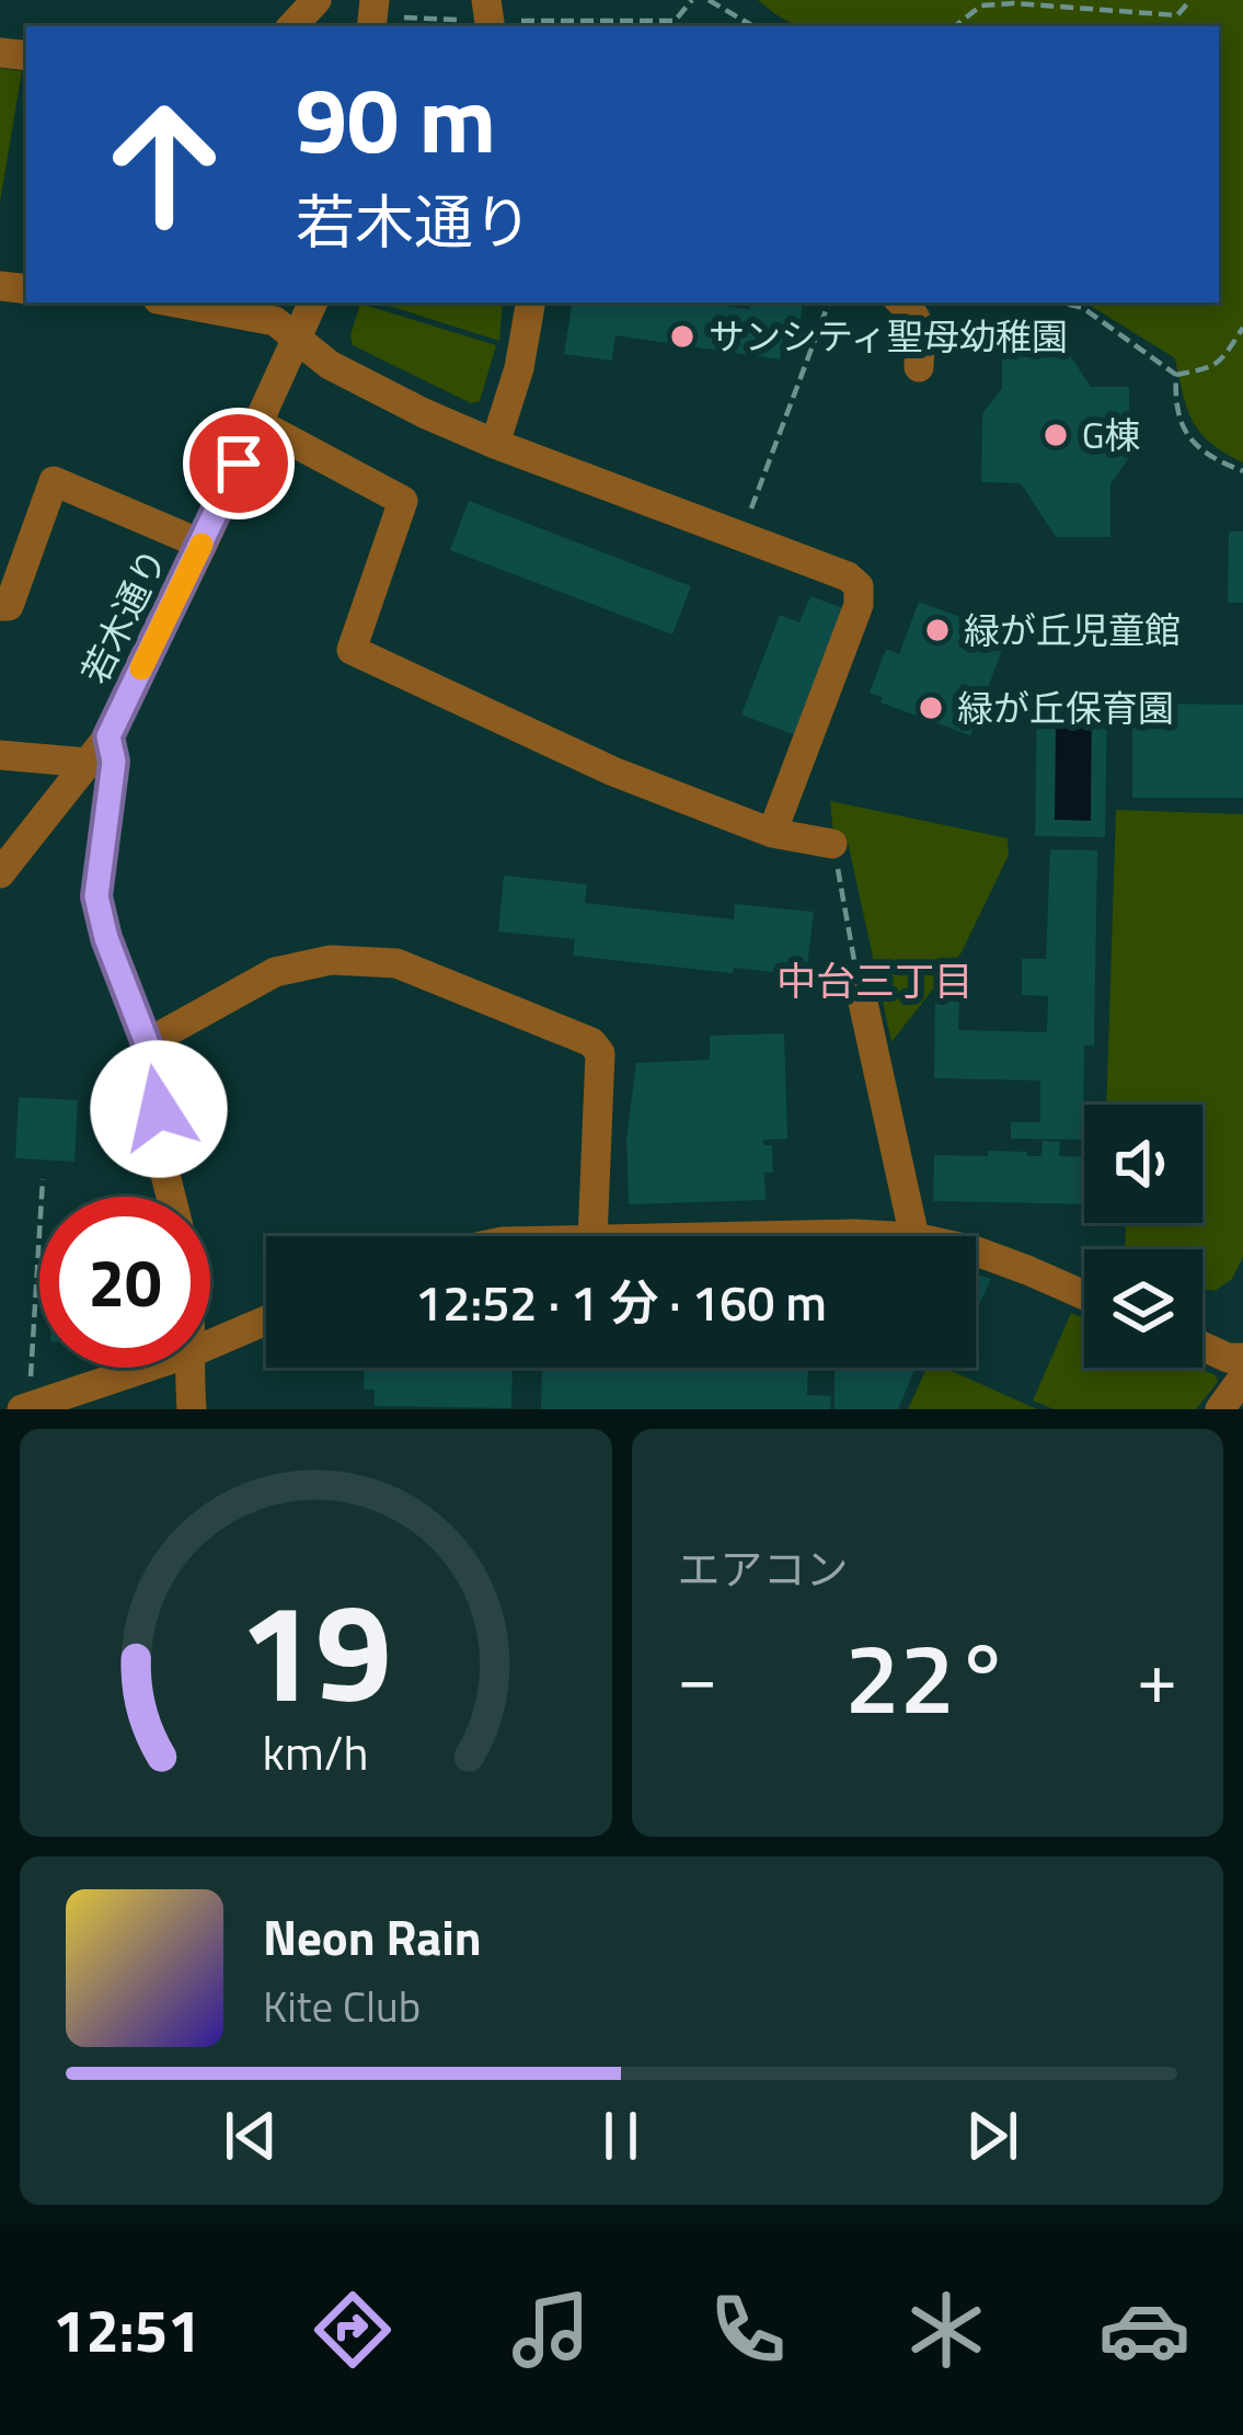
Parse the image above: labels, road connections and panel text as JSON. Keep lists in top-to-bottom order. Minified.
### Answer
{"streets":{"street":["若木通り"]},"districts":["中台三丁目"],"places":["サンシティ聖母幼稚園","G棟","緑が丘児童館","緑が丘保育園"],"page":{"turn":["90 m","若木通り"],"limit":"20","trip":"12:52 · 1 分 · 160 m","tile":"エアコン","heat":["−","22°","+"],"song":["Neon Rain","Kite Club"],"tabs":"12:51","gauge":["19","km/h"]}}
